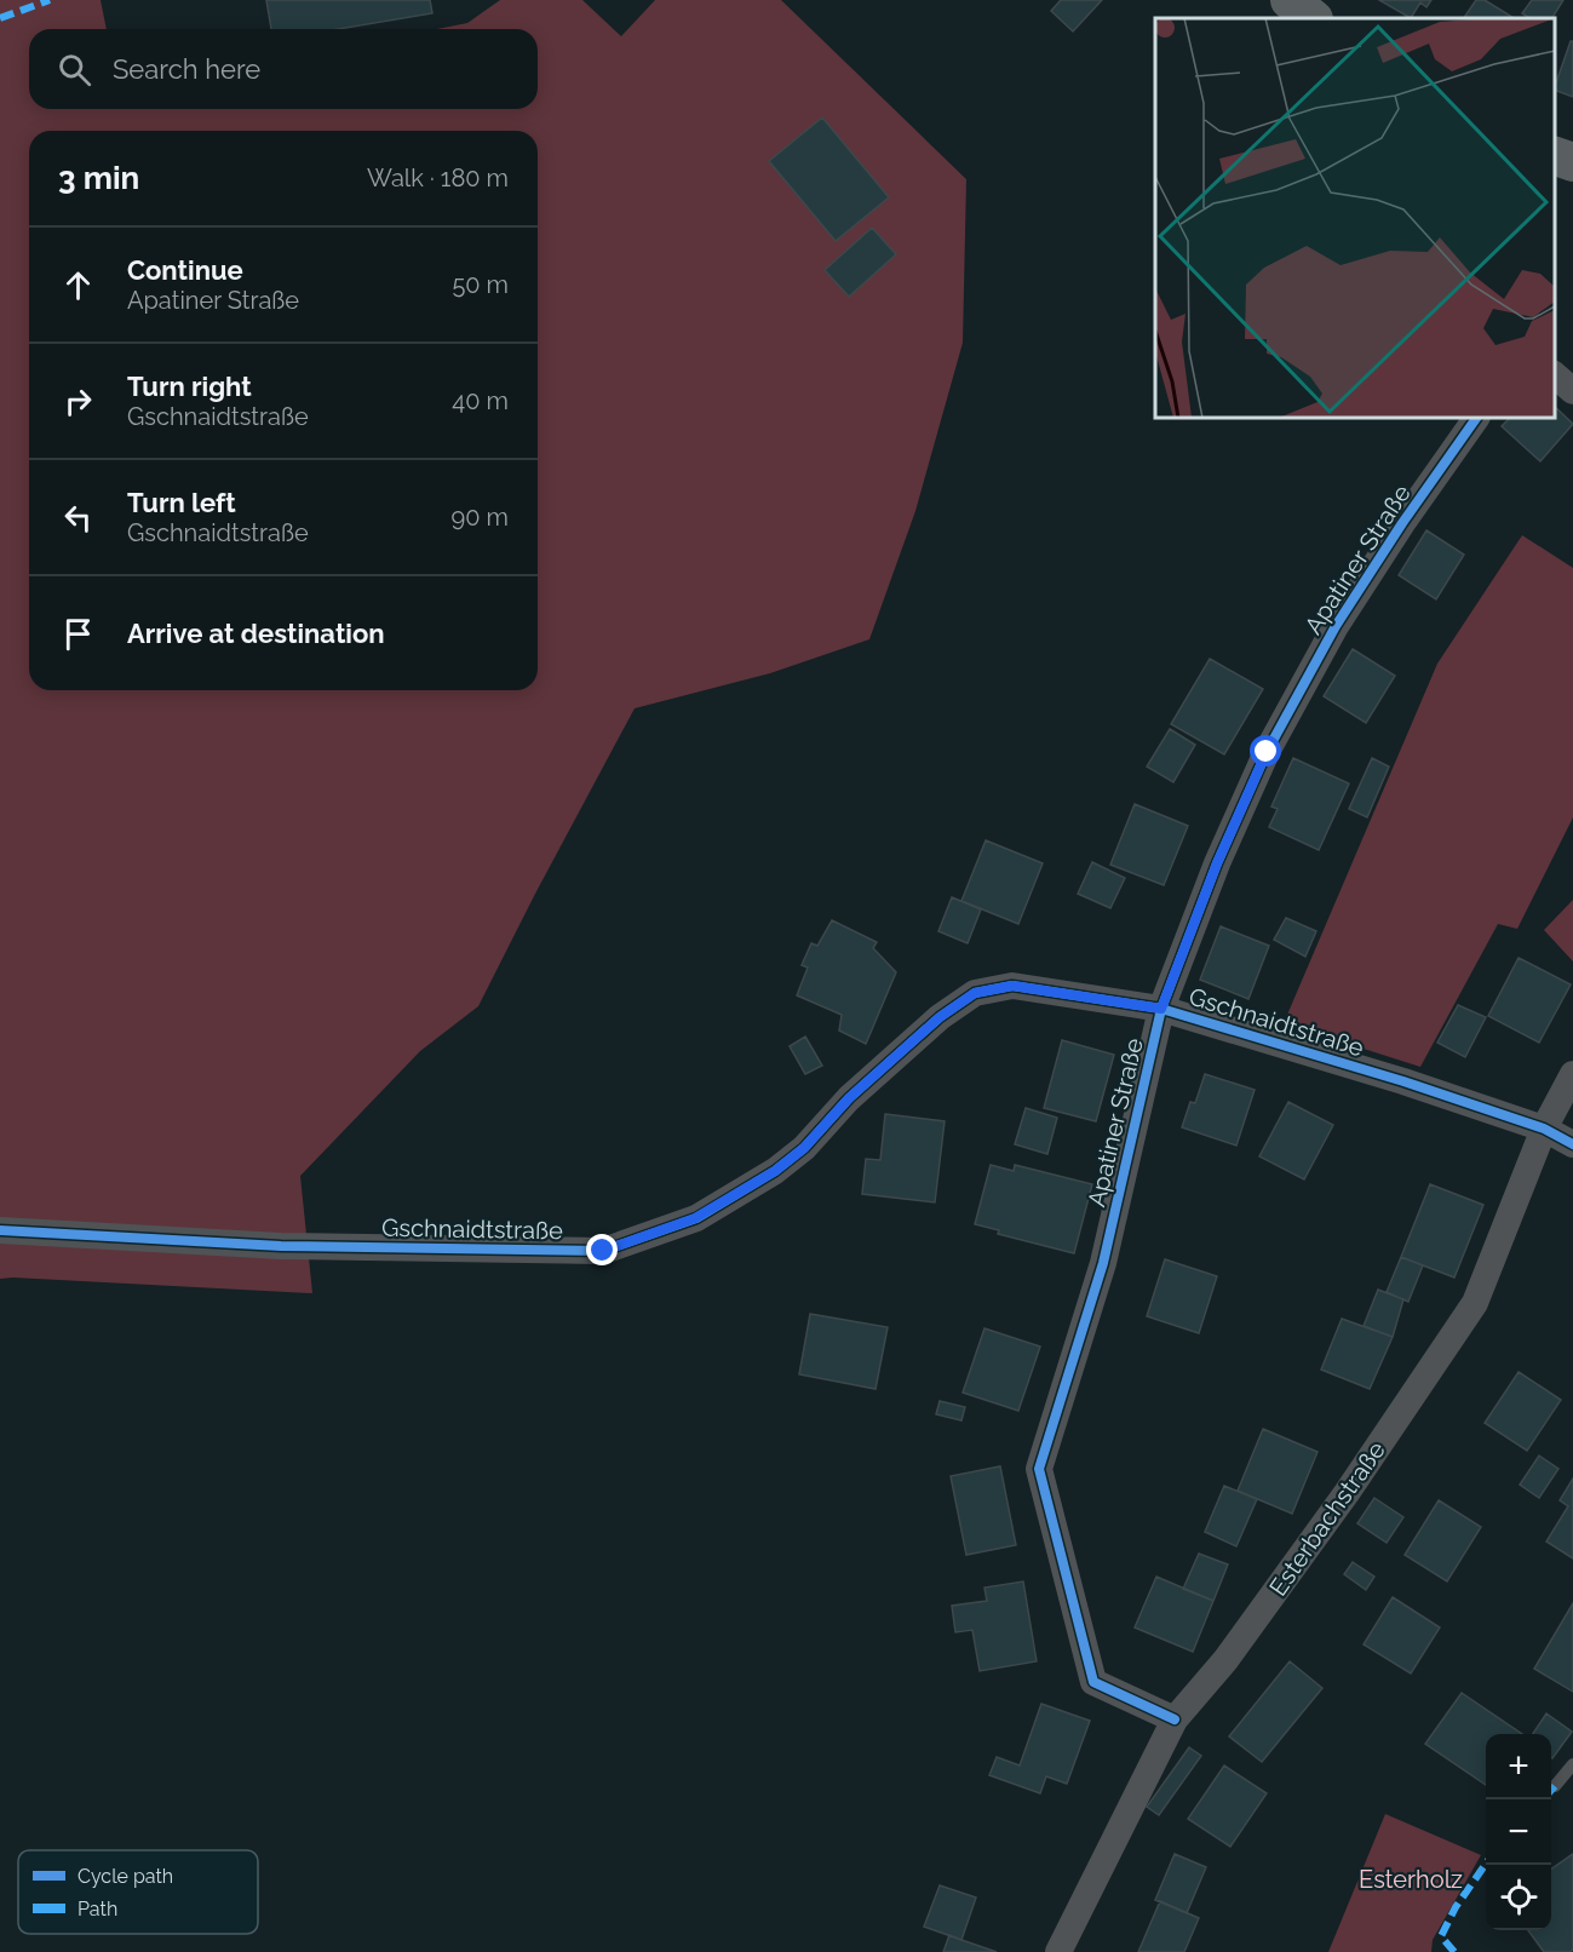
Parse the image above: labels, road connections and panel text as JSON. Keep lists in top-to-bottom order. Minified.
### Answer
{"streets":{"street":["Apatiner Straße","Gschnaidtstraße","Esterbachstraße"]},"crossings":[["Apatiner Straße","Gschnaidtstraße"],["Apatiner Straße","Esterbachstraße"],["Gschnaidtstraße","Esterbachstraße"]],"parks":["Esterholz"],"legend":["Cycle path","Path"],"page":{"search":"Search here","heading":["3 min","Walk · 180 m"],"list":[["Continue","Apatiner Straße","50 m"],["Turn right","Gschnaidtstraße","40 m"],["Turn left","Gschnaidtstraße","90 m"],"Arrive at destination"],"map_buttons":["+","−"]}}
